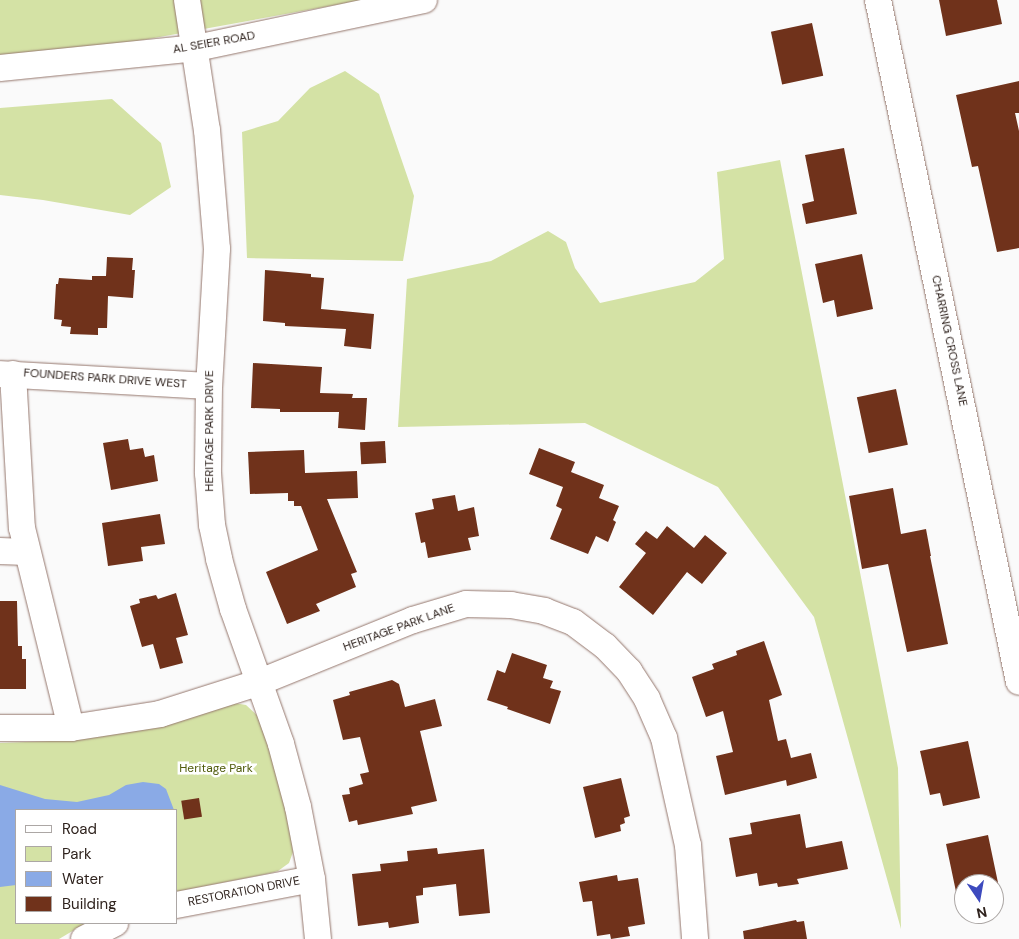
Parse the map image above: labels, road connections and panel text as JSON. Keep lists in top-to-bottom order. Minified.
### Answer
{"streets":{"street":["AL SEIER ROAD","CHARRING CROSS LANE","FOUNDERS PARK DRIVE WEST","HERITAGE PARK DRIVE","HERITAGE PARK LANE","RESTORATION DRIVE"]},"crossings":[["AL SEIER ROAD","HERITAGE PARK DRIVE"],["FOUNDERS PARK DRIVE WEST","HERITAGE PARK DRIVE"],["HERITAGE PARK DRIVE","HERITAGE PARK LANE"],["HERITAGE PARK DRIVE","RESTORATION DRIVE"]],"parks":["Heritage Park"],"legend":["Road","Park","Water","Building"],"north":"bottom"}
